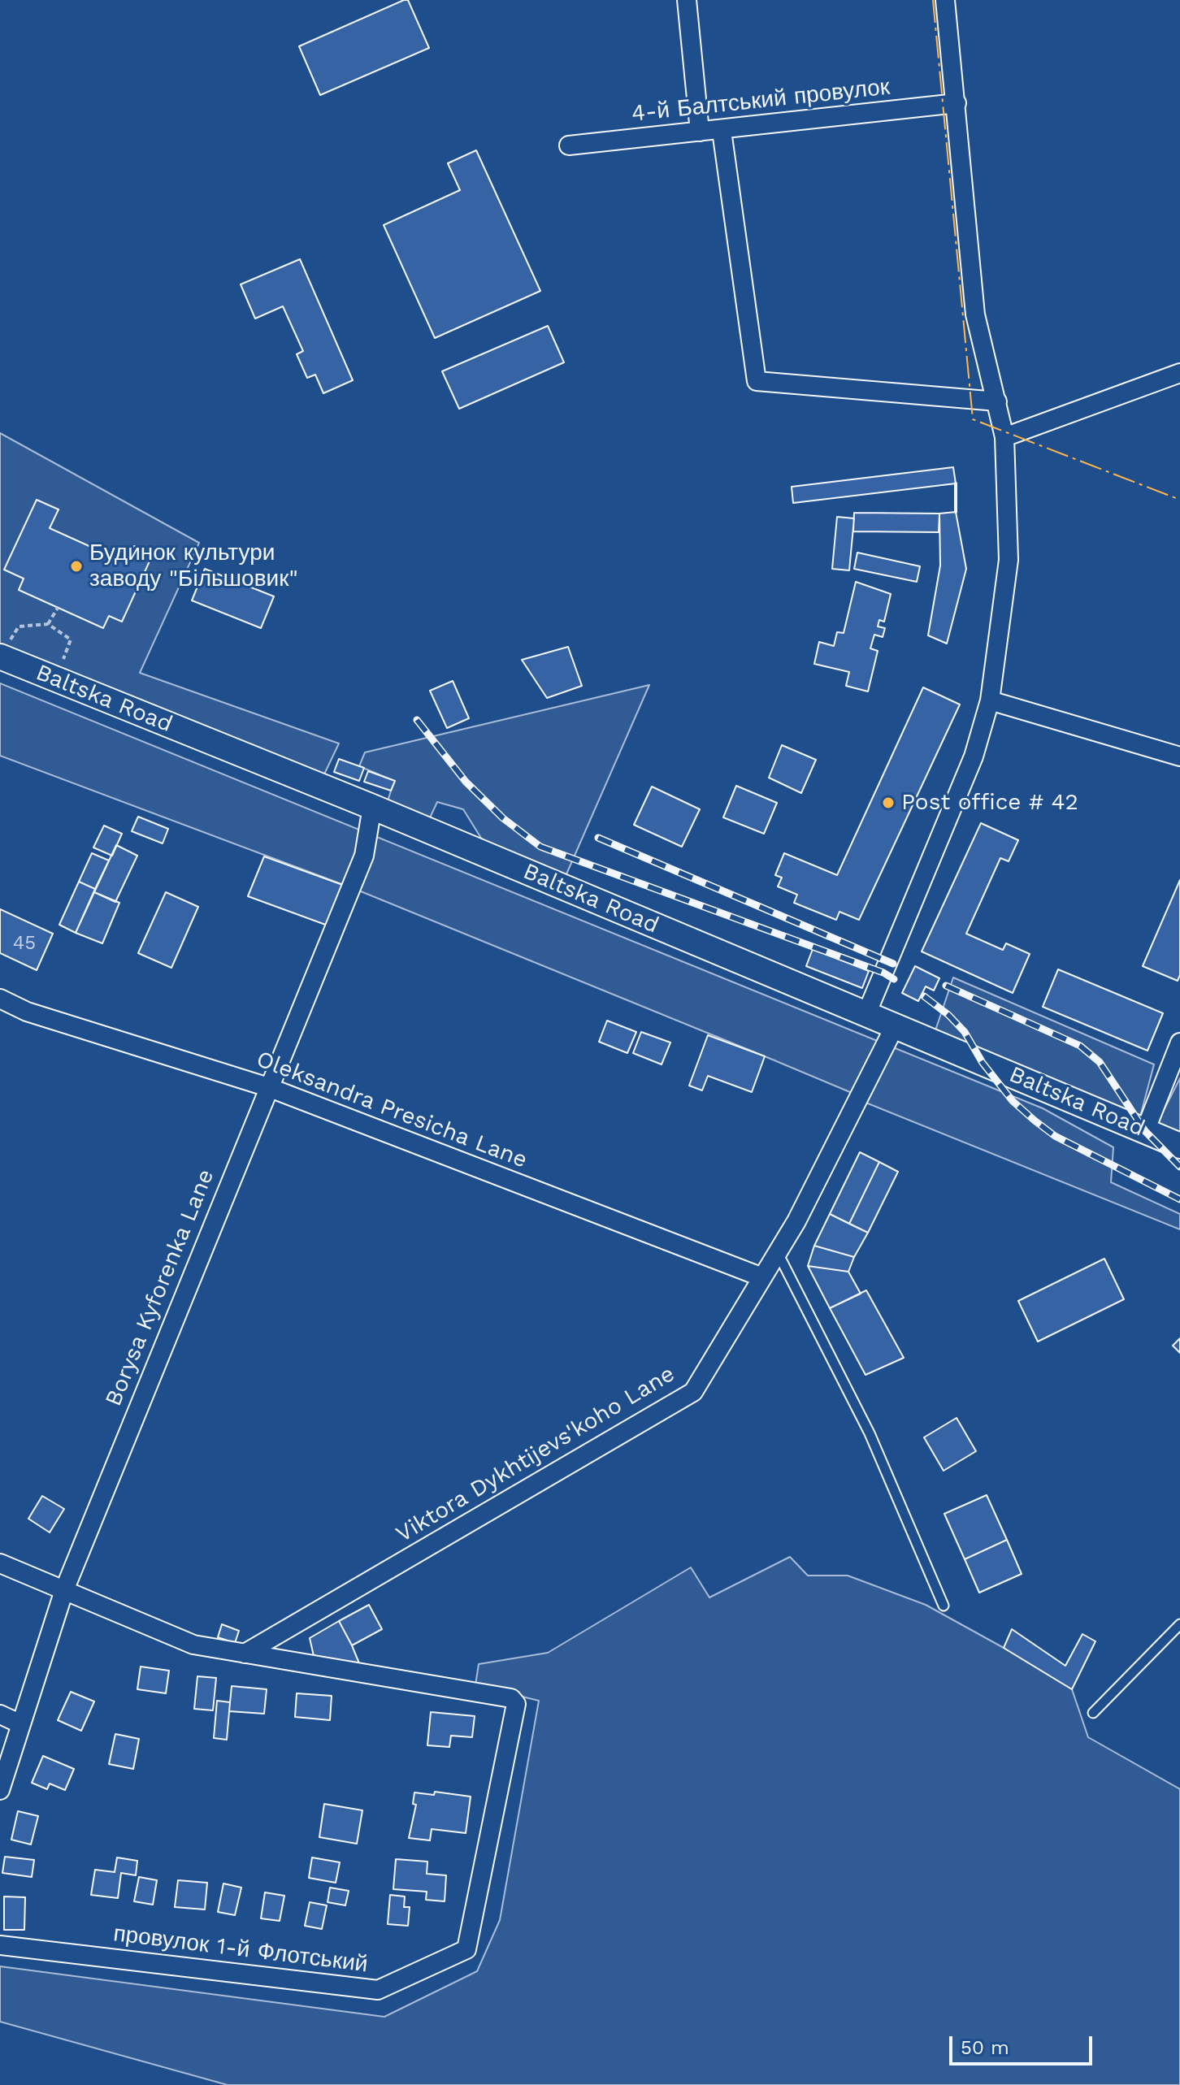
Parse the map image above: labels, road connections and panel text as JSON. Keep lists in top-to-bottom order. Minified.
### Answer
{"streets":{"main road":["Baltska Road"],"street":["4-й Балтський провулок","Oleksandra Presicha Lane","Borysa Kyforenka Lane","Viktora Dykhtijevs'koho Lane","провулок 1-й Флотський"]},"crossings":[["Baltska Road","Borysa Kyforenka Lane"],["Baltska Road","Viktora Dykhtijevs'koho Lane"],["Oleksandra Presicha Lane","Borysa Kyforenka Lane"],["Oleksandra Presicha Lane","Viktora Dykhtijevs'koho Lane"],["Viktora Dykhtijevs'koho Lane","провулок 1-й Флотський"]],"places":["Будинок культури заводу \"Більшовик\"","Post office # 42"],"house_numbers":["45"],"scale_bar":"50 m"}
